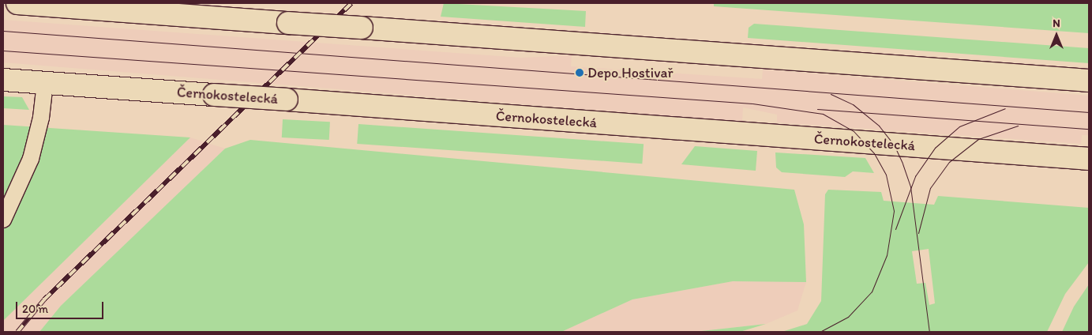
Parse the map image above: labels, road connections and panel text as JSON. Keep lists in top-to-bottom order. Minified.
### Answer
{"streets":{"main road":["Černokostelecká"]},"places":["Depo Hostivař"],"scale_bar":"20 m","north":"top"}
